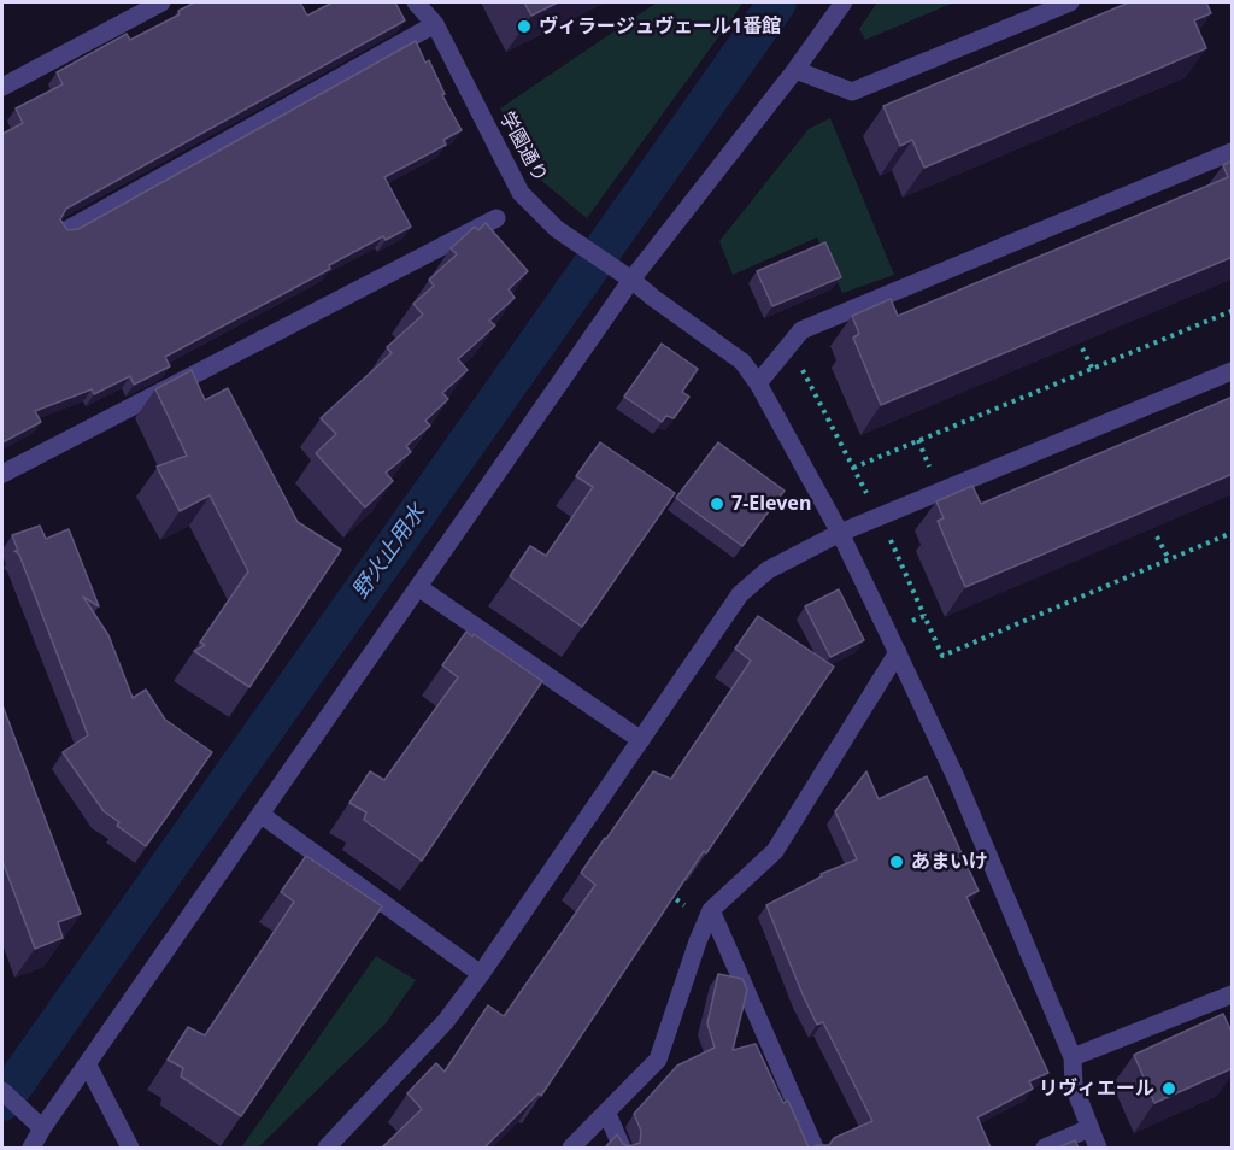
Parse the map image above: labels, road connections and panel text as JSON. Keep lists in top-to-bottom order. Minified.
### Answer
{"streets":{"street":["学園通り"]},"water":["野火止用水"],"places":["ヴィラージュヴェール1番館","7-Eleven","あまいけ","リヴィエール"]}
